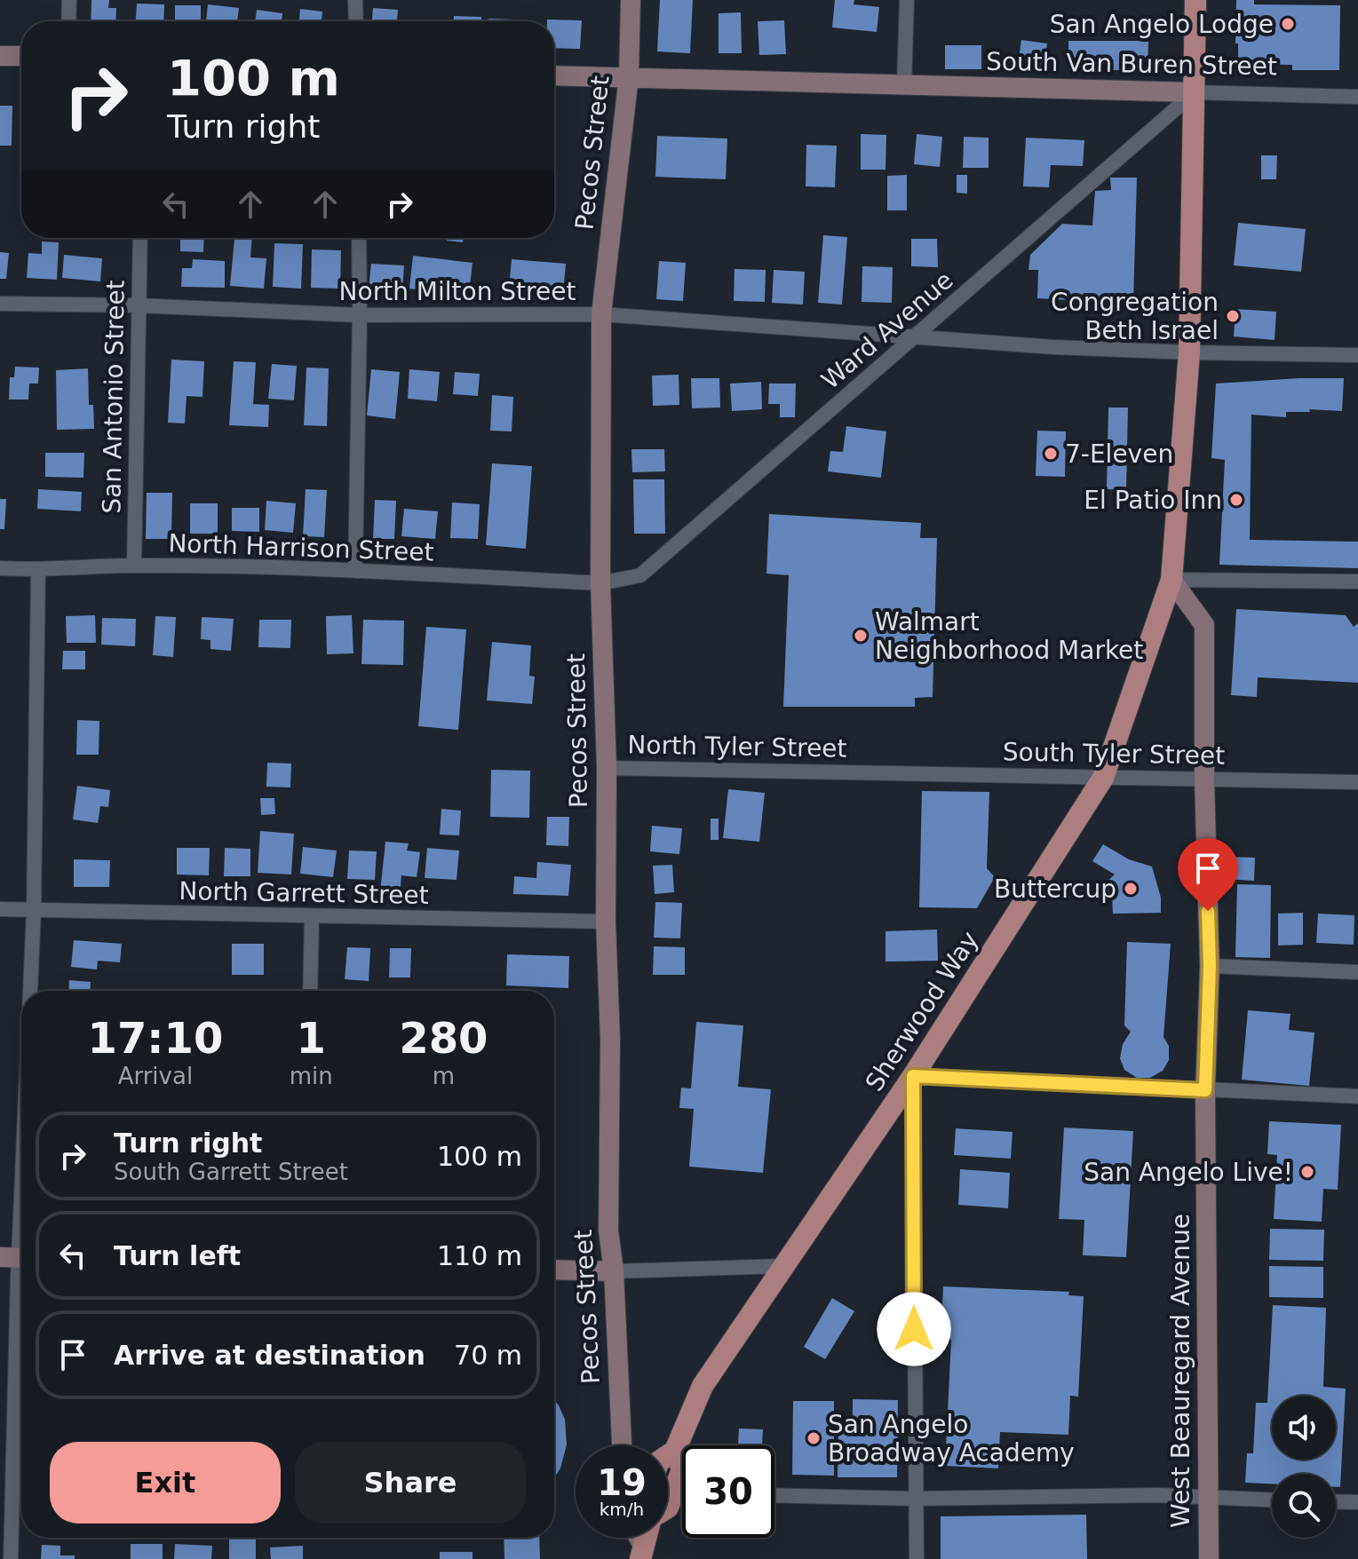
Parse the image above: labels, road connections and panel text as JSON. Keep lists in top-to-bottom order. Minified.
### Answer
{"streets":{"main road":["Sherwood Way"],"street":["South Van Buren Street","Pecos Street","North Milton Street","Ward Avenue","San Antonio Street","North Harrison Street","North Tyler Street","South Tyler Street","North Garrett Street","West Beauregard Avenue"]},"crossings":[["South Van Buren Street","Pecos Street"],["South Van Buren Street","Ward Avenue"],["Pecos Street","North Milton Street"],["Pecos Street","Ward Avenue"],["Pecos Street","North Harrison Street"],["Pecos Street","North Tyler Street"],["Pecos Street","North Garrett Street"],["North Milton Street","Ward Avenue"],["North Milton Street","San Antonio Street"],["Ward Avenue","North Harrison Street"],["San Antonio Street","North Harrison Street"],["North Tyler Street","South Tyler Street"],["South Tyler Street","Sherwood Way"],["South Tyler Street","West Beauregard Avenue"],["Sherwood Way","West Beauregard Avenue"]],"places":["San Angelo Lodge","Congregation Beth Israel","7-Eleven","El Patio Inn","Walmart Neighborhood Market","Buttercup","San Angelo Live!","San Angelo Broadway Academy"],"page":{"turn":["100 m","Turn right"],"eta":["17:10","Arrival","1","min","280","m"],"list":[{"name":"Turn right","note":"South Garrett Street","value":"100 m"},{"name":"Turn left","value":"110 m"},{"name":"Arrive at destination","value":"70 m"}],"buttons":["Exit","Share"],"speed":"19 km/h","limit":"30"}}
